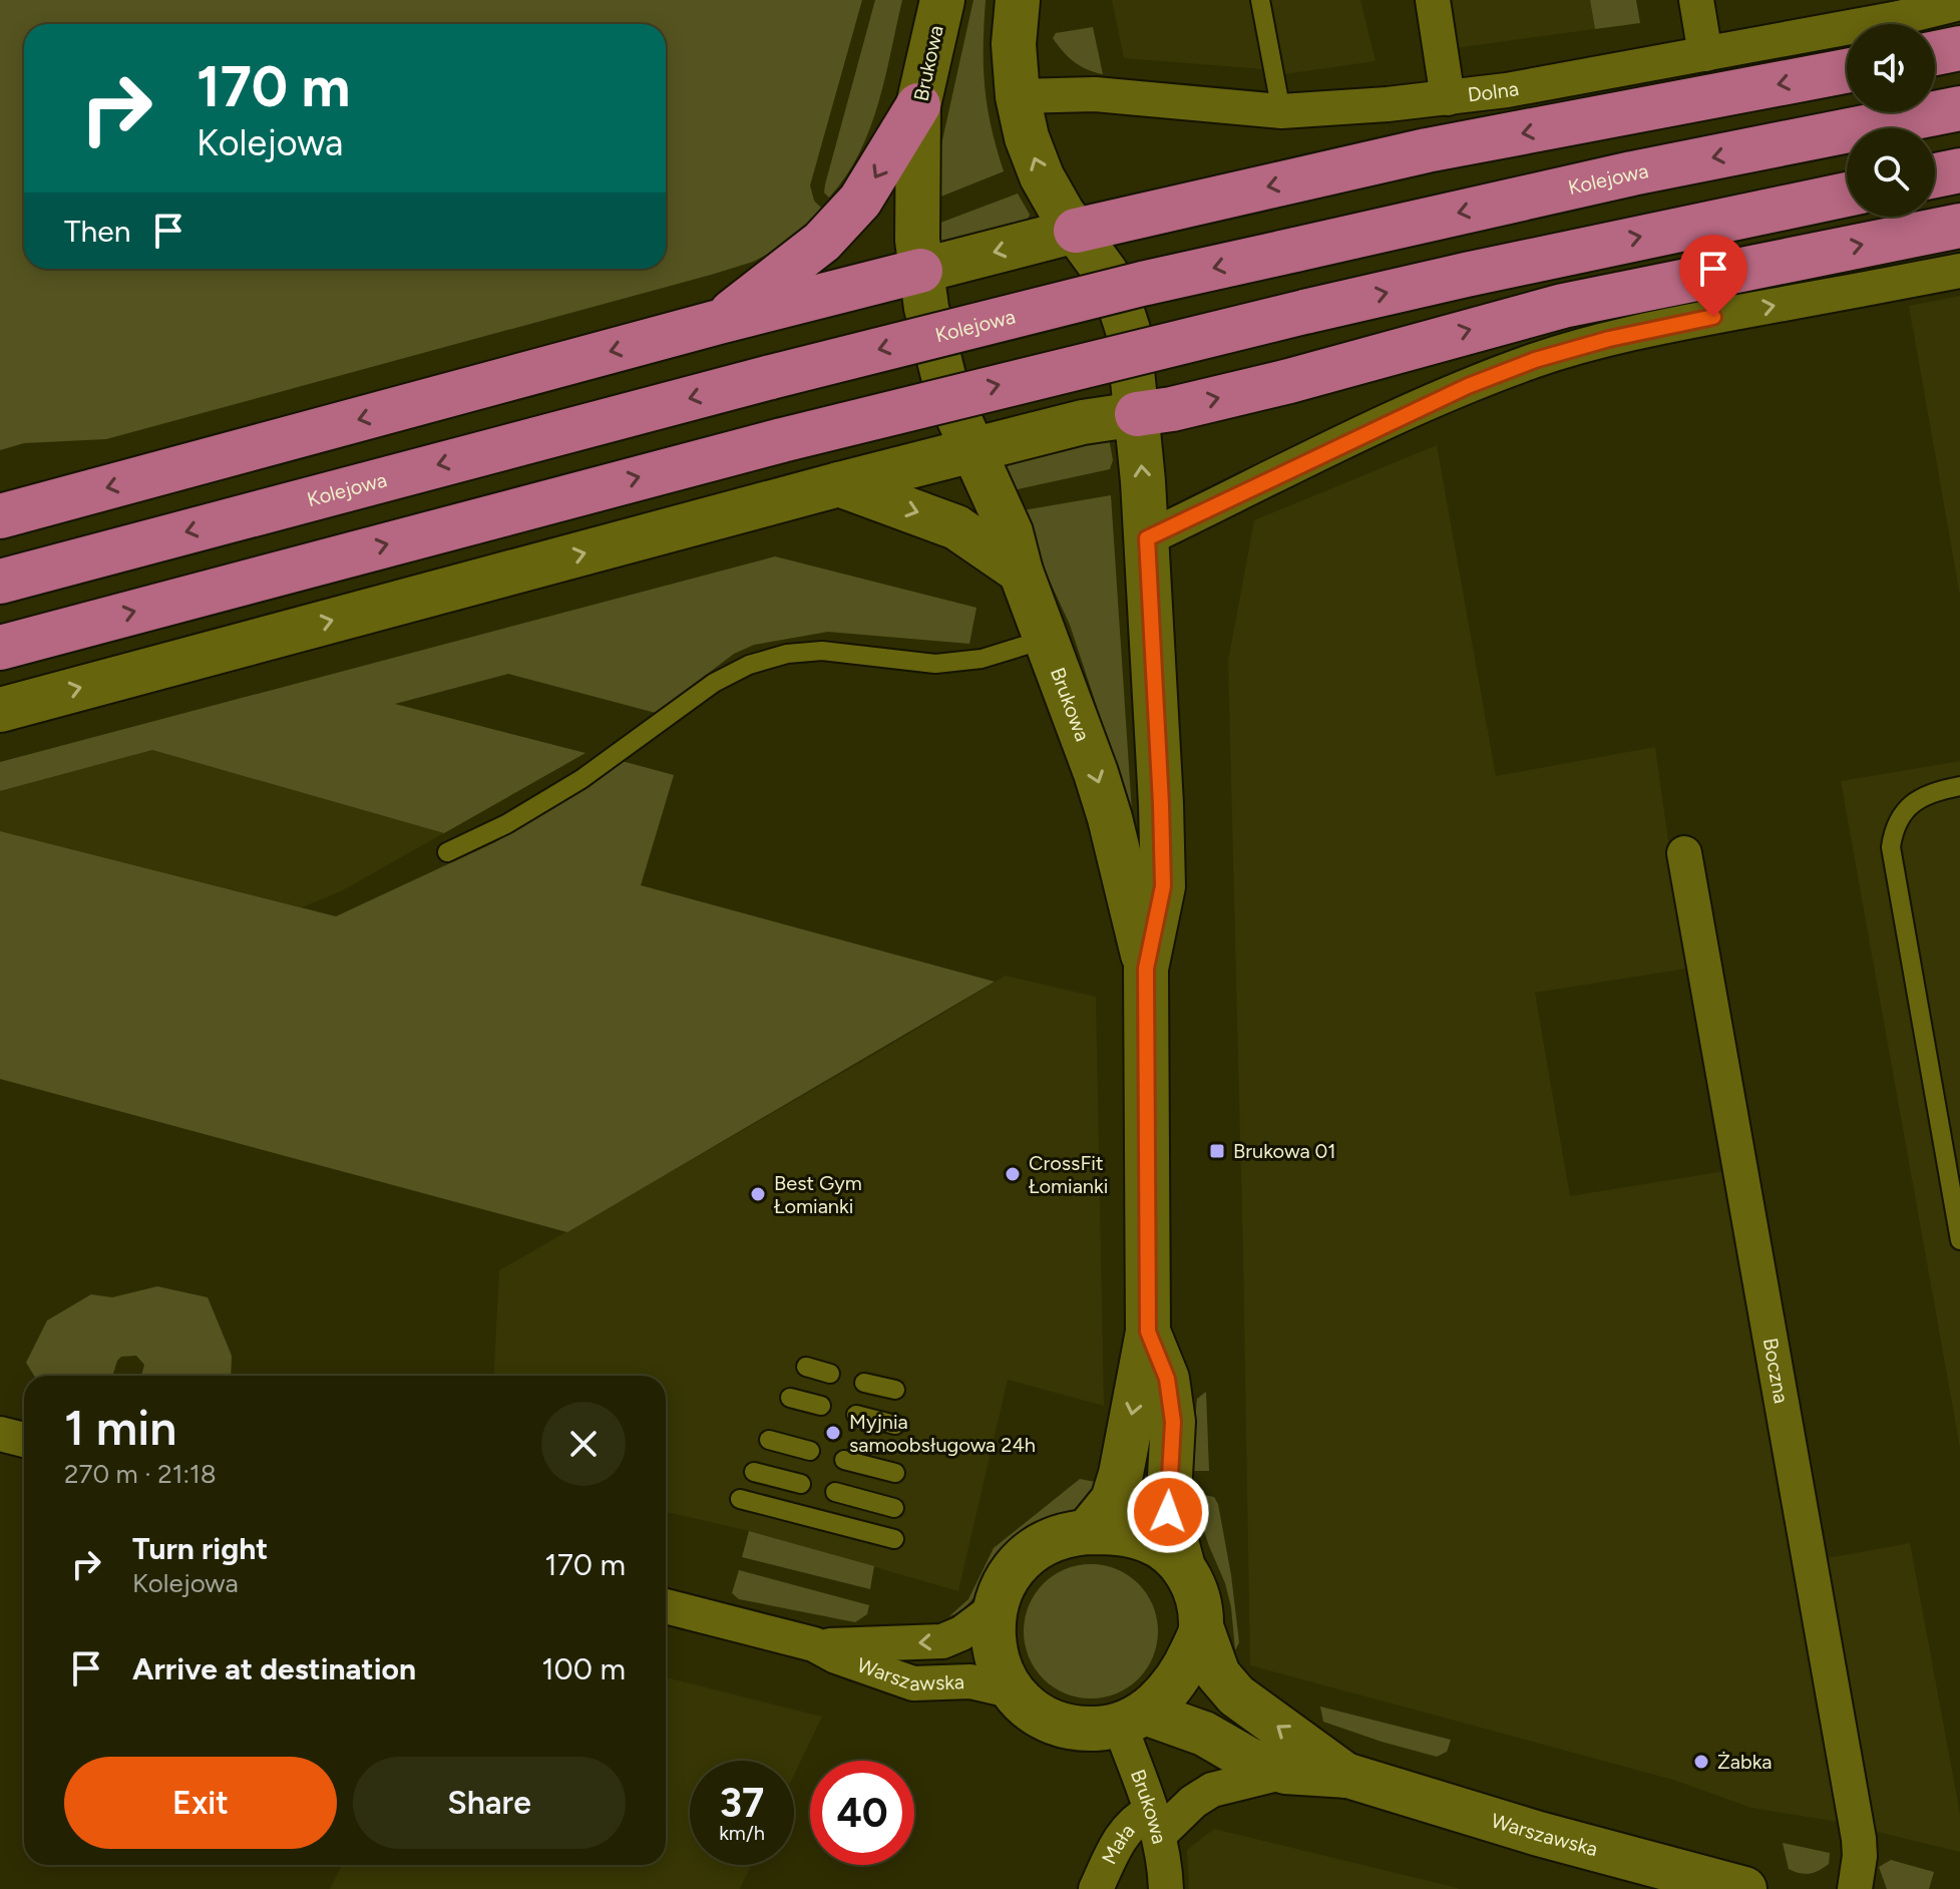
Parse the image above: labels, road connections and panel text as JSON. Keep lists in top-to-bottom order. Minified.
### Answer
{"streets":{"highway":["Kolejowa"],"street":["Brukowa","Dolna","Boczna","Warszawska","Mała"]},"crossings":[["Brukowa","Warszawska"],["Brukowa","Mała"],["Warszawska","Mała"]],"places":{"transit":["Brukowa 01"],"other":["CrossFit Łomianki","Best Gym Łomianki","Myjnia samoobsługowa 24h","Żabka"]},"page":{"turn":["170 m","Kolejowa"],"then":"Then","heading":["1 min","270 m · 21:18"],"list":[{"name":"Turn right","note":"Kolejowa","value":"170 m"},{"name":"Arrive at destination","value":"100 m"}],"buttons":["Exit","Share"],"speed":"37 km/h","limit":"40"}}
